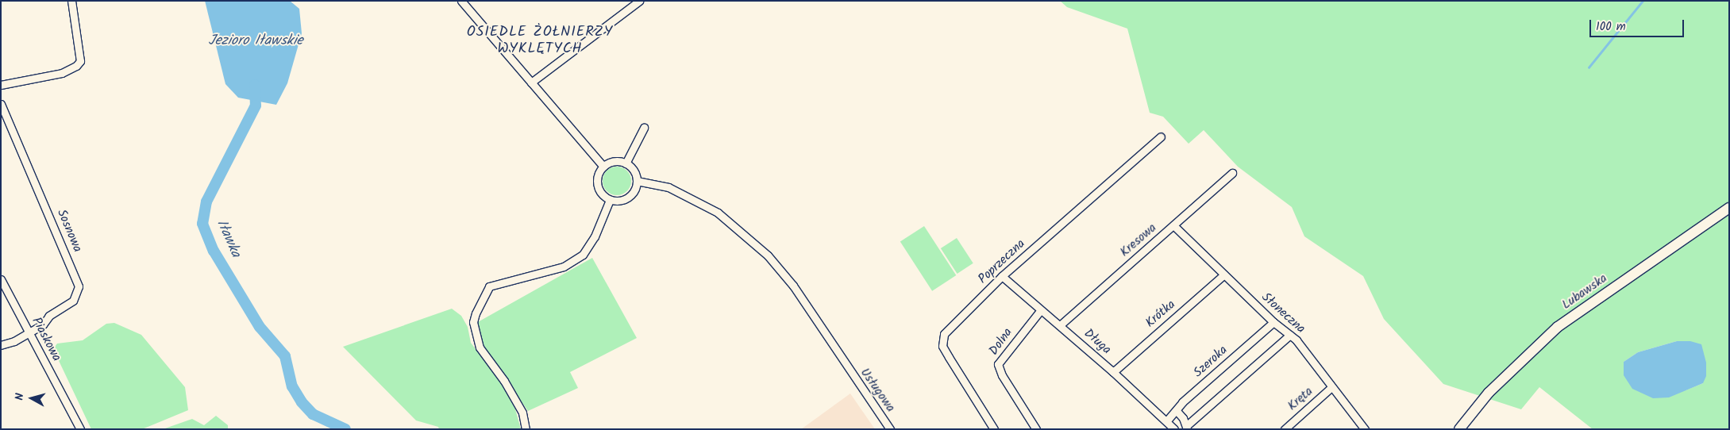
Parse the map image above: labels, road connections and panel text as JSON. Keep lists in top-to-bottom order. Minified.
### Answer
{"streets":{"main road":["Lubawska"],"street":["Sosnowa","Kresowa","Poprzeczna","Słoneczna","Krótka","Piaskowa","Dolna","Długa","Szeroka","Usługowa","Kręta"]},"crossings":[["Sosnowa","Piaskowa"],["Kresowa","Słoneczna"],["Kresowa","Długa"],["Poprzeczna","Długa"],["Słoneczna","Krótka"],["Słoneczna","Szeroka"],["Słoneczna","Kręta"],["Krótka","Długa"],["Dolna","Długa"],["Długa","Szeroka"]],"districts":["OSIEDLE ŻOŁNIERZY WYKLĘTYCH"],"water":["Jezioro Iławskie","Iławka"],"scale_bar":"100 m","north":"left"}
